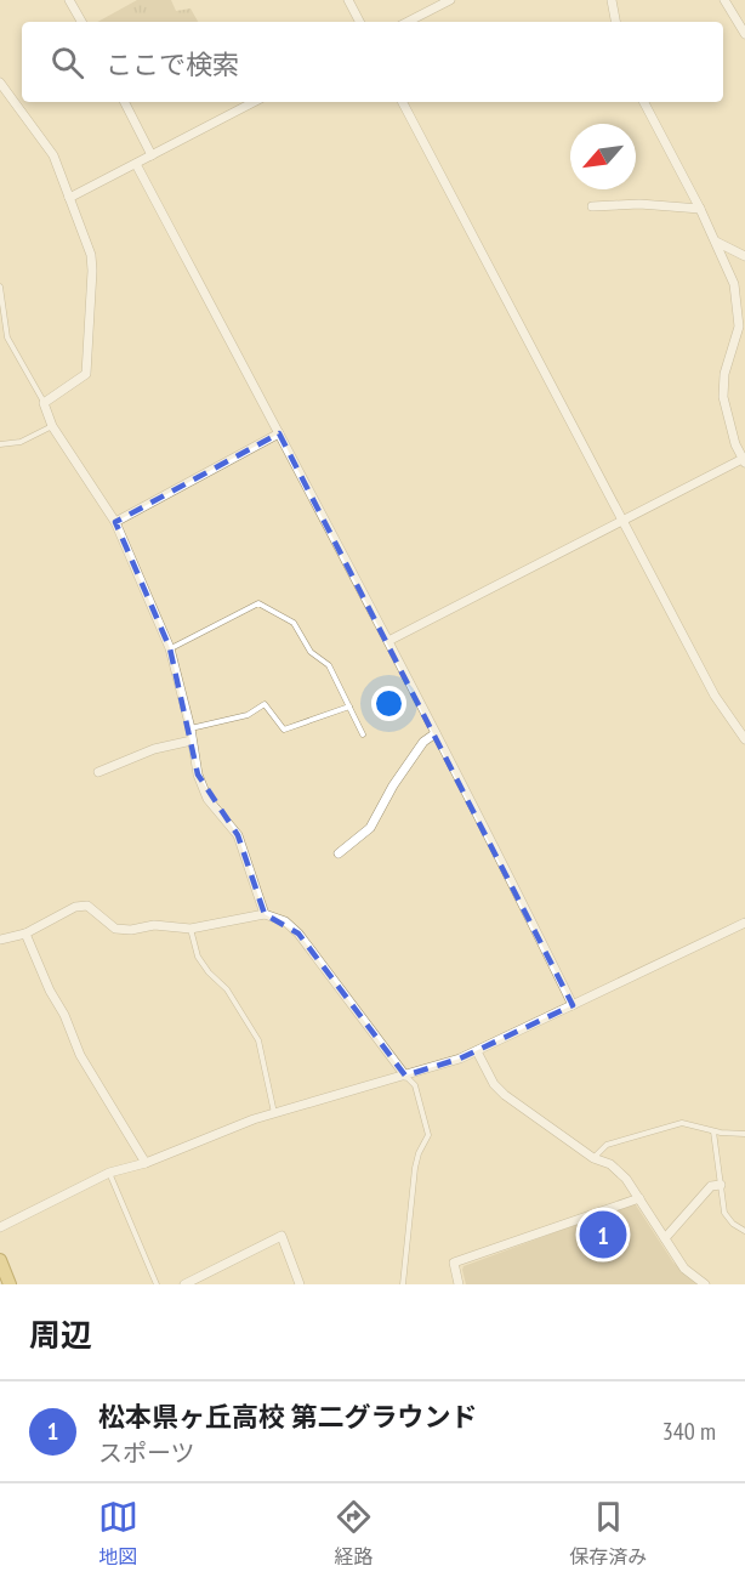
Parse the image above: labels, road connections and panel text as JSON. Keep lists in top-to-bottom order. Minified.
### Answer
{"north":"bottom left","page":{"search":"ここで検索","pins":"1","heading":"周辺","list":[{"mark":"1","name":"松本県ヶ丘高校 第二グラウンド","note":"スポーツ","value":"340 m"}],"nav":["地図","経路","保存済み"]}}
